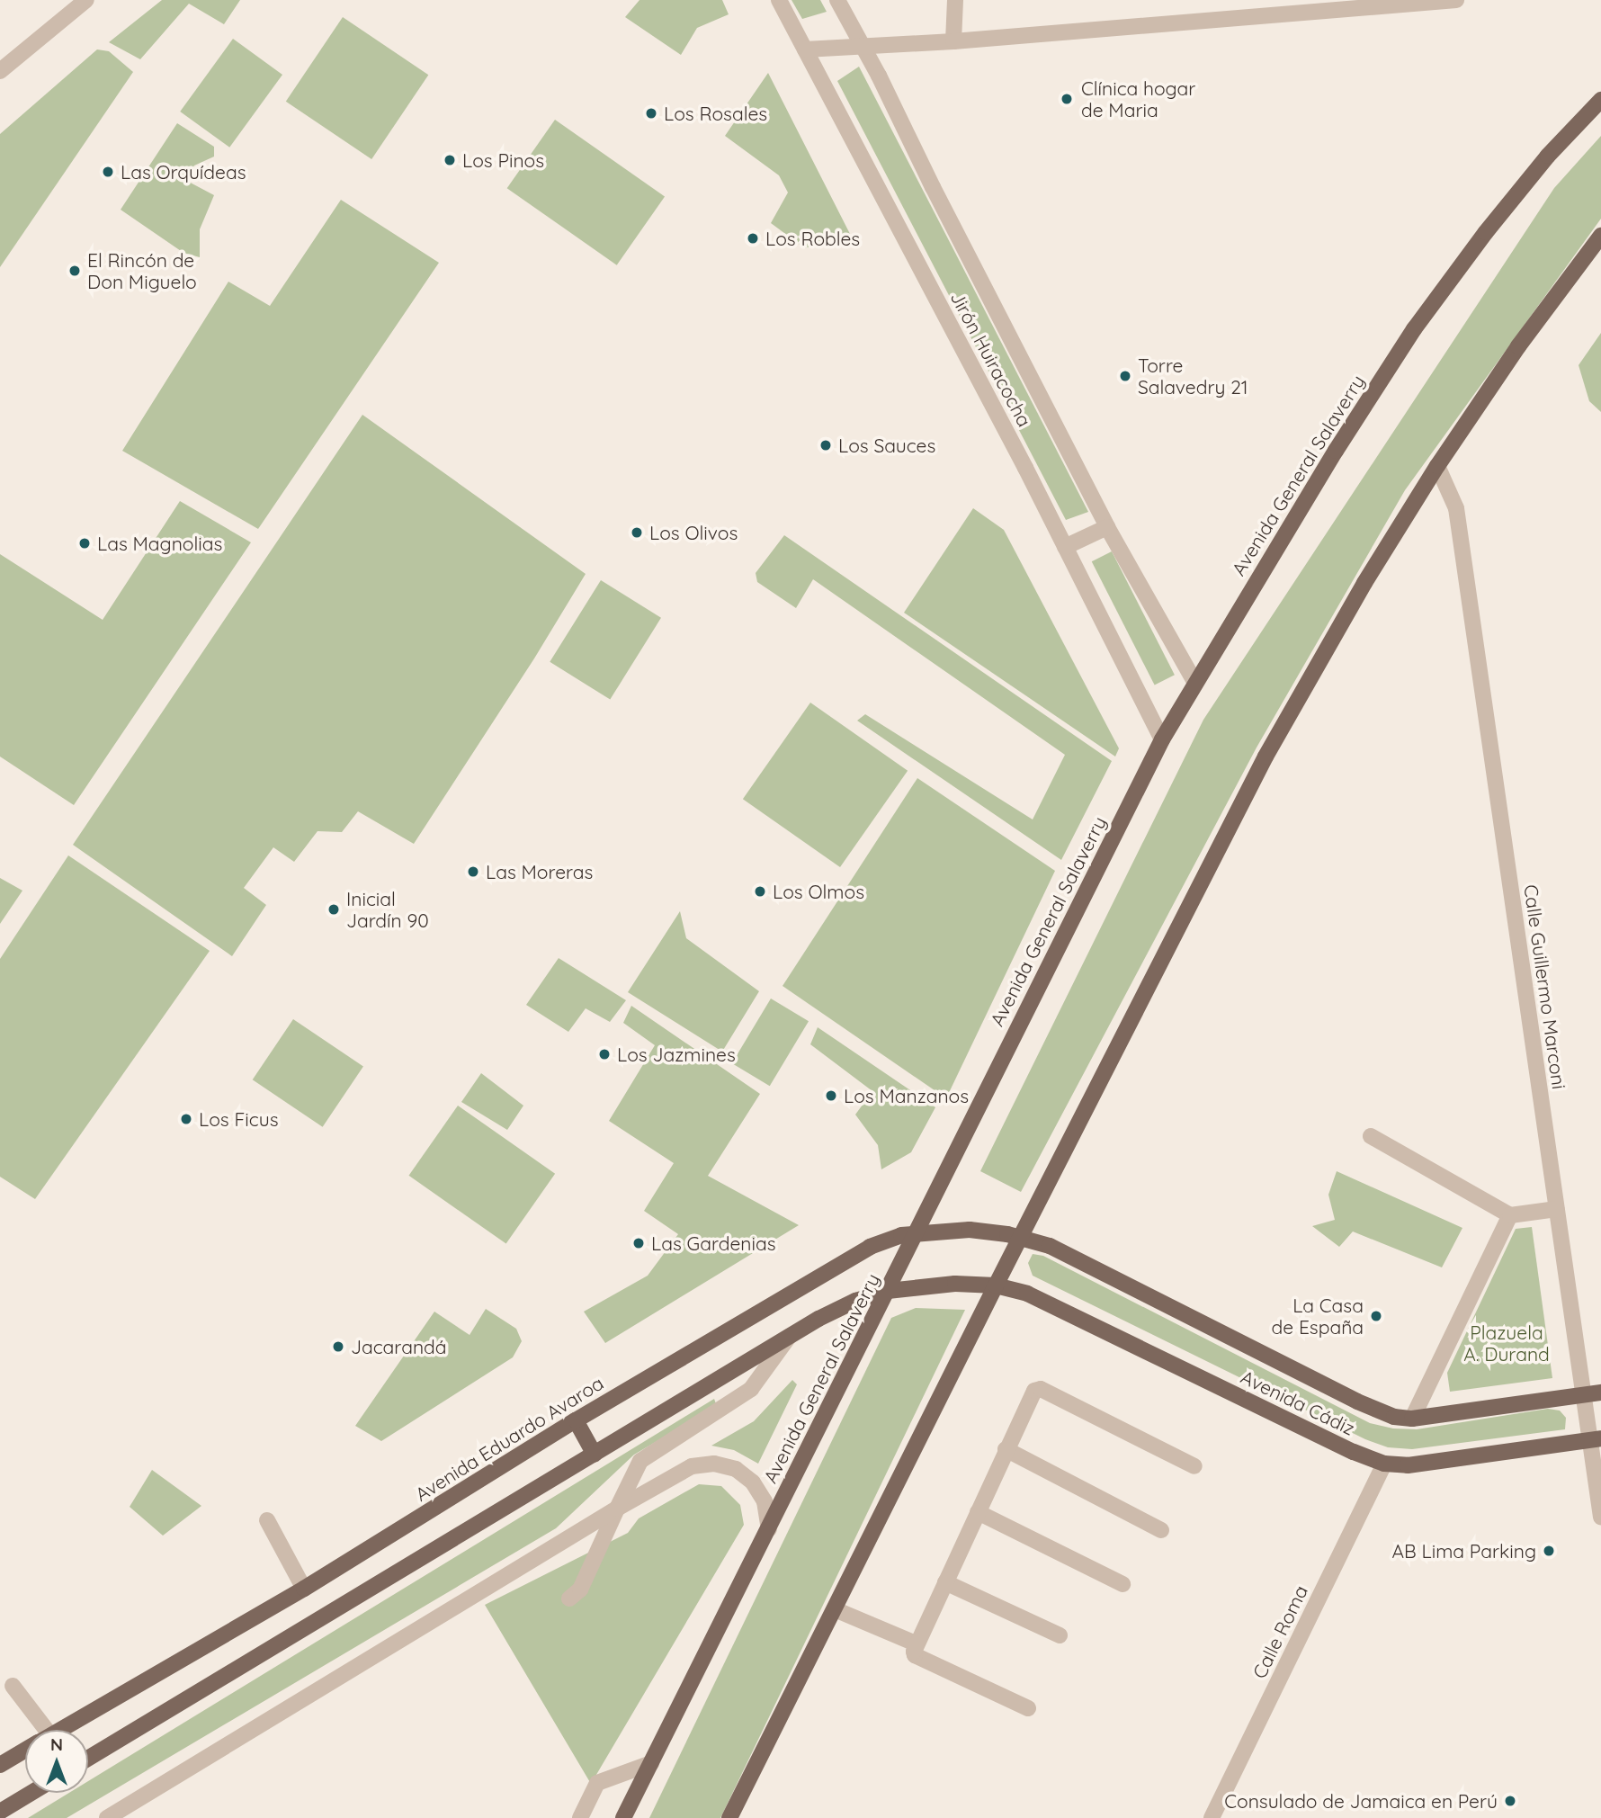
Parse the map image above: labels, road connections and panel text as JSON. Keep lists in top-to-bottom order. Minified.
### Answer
{"streets":{"main road":["Avenida General Salaverry","Avenida Cádiz","Avenida Eduardo Avaroa"],"street":["Jirón Huiracocha","Calle Guillermo Marconi","Calle Roma"]},"crossings":[["Jirón Huiracocha","Avenida General Salaverry"],["Avenida General Salaverry","Avenida Eduardo Avaroa"],["Calle Guillermo Marconi","Avenida Cádiz"],["Avenida Cádiz","Avenida Eduardo Avaroa"],["Avenida Cádiz","Calle Roma"]],"parks":["Plazuela A. Durand"],"places":["Clínica hogar de Maria","Los Rosales","Los Pinos","Las Orquídeas","Los Robles","El Rincón de Don Miguelo","Torre Salavedry 21","Los Sauces","Los Olivos","Las Magnolias","Las Moreras","Los Olmos","Inicial Jardín 90","Los Jazmines","Los Manzanos","Los Ficus","Las Gardenias","La Casa de España","Jacarandá","AB Lima Parking","Consulado de Jamaica en Perú"],"north":"top"}
